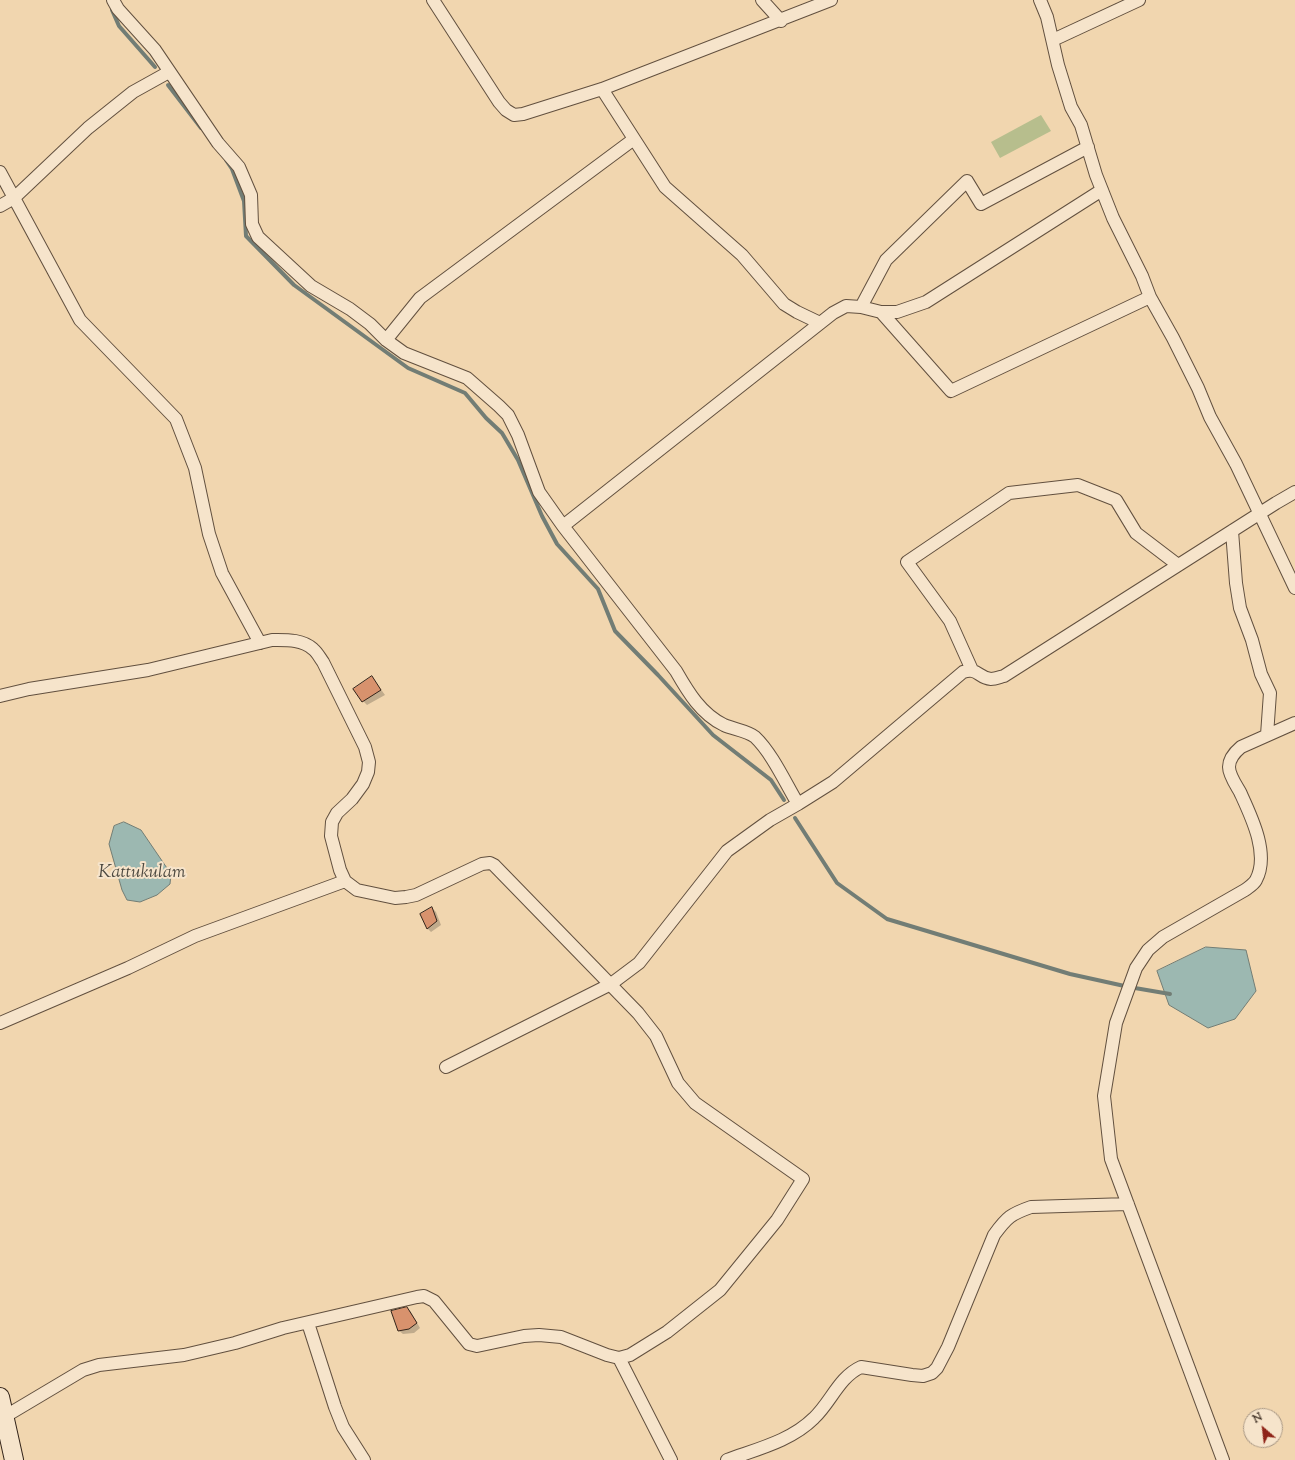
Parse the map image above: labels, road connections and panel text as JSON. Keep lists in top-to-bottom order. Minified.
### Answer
{"water":["Kattukulam"],"north":"top left"}
